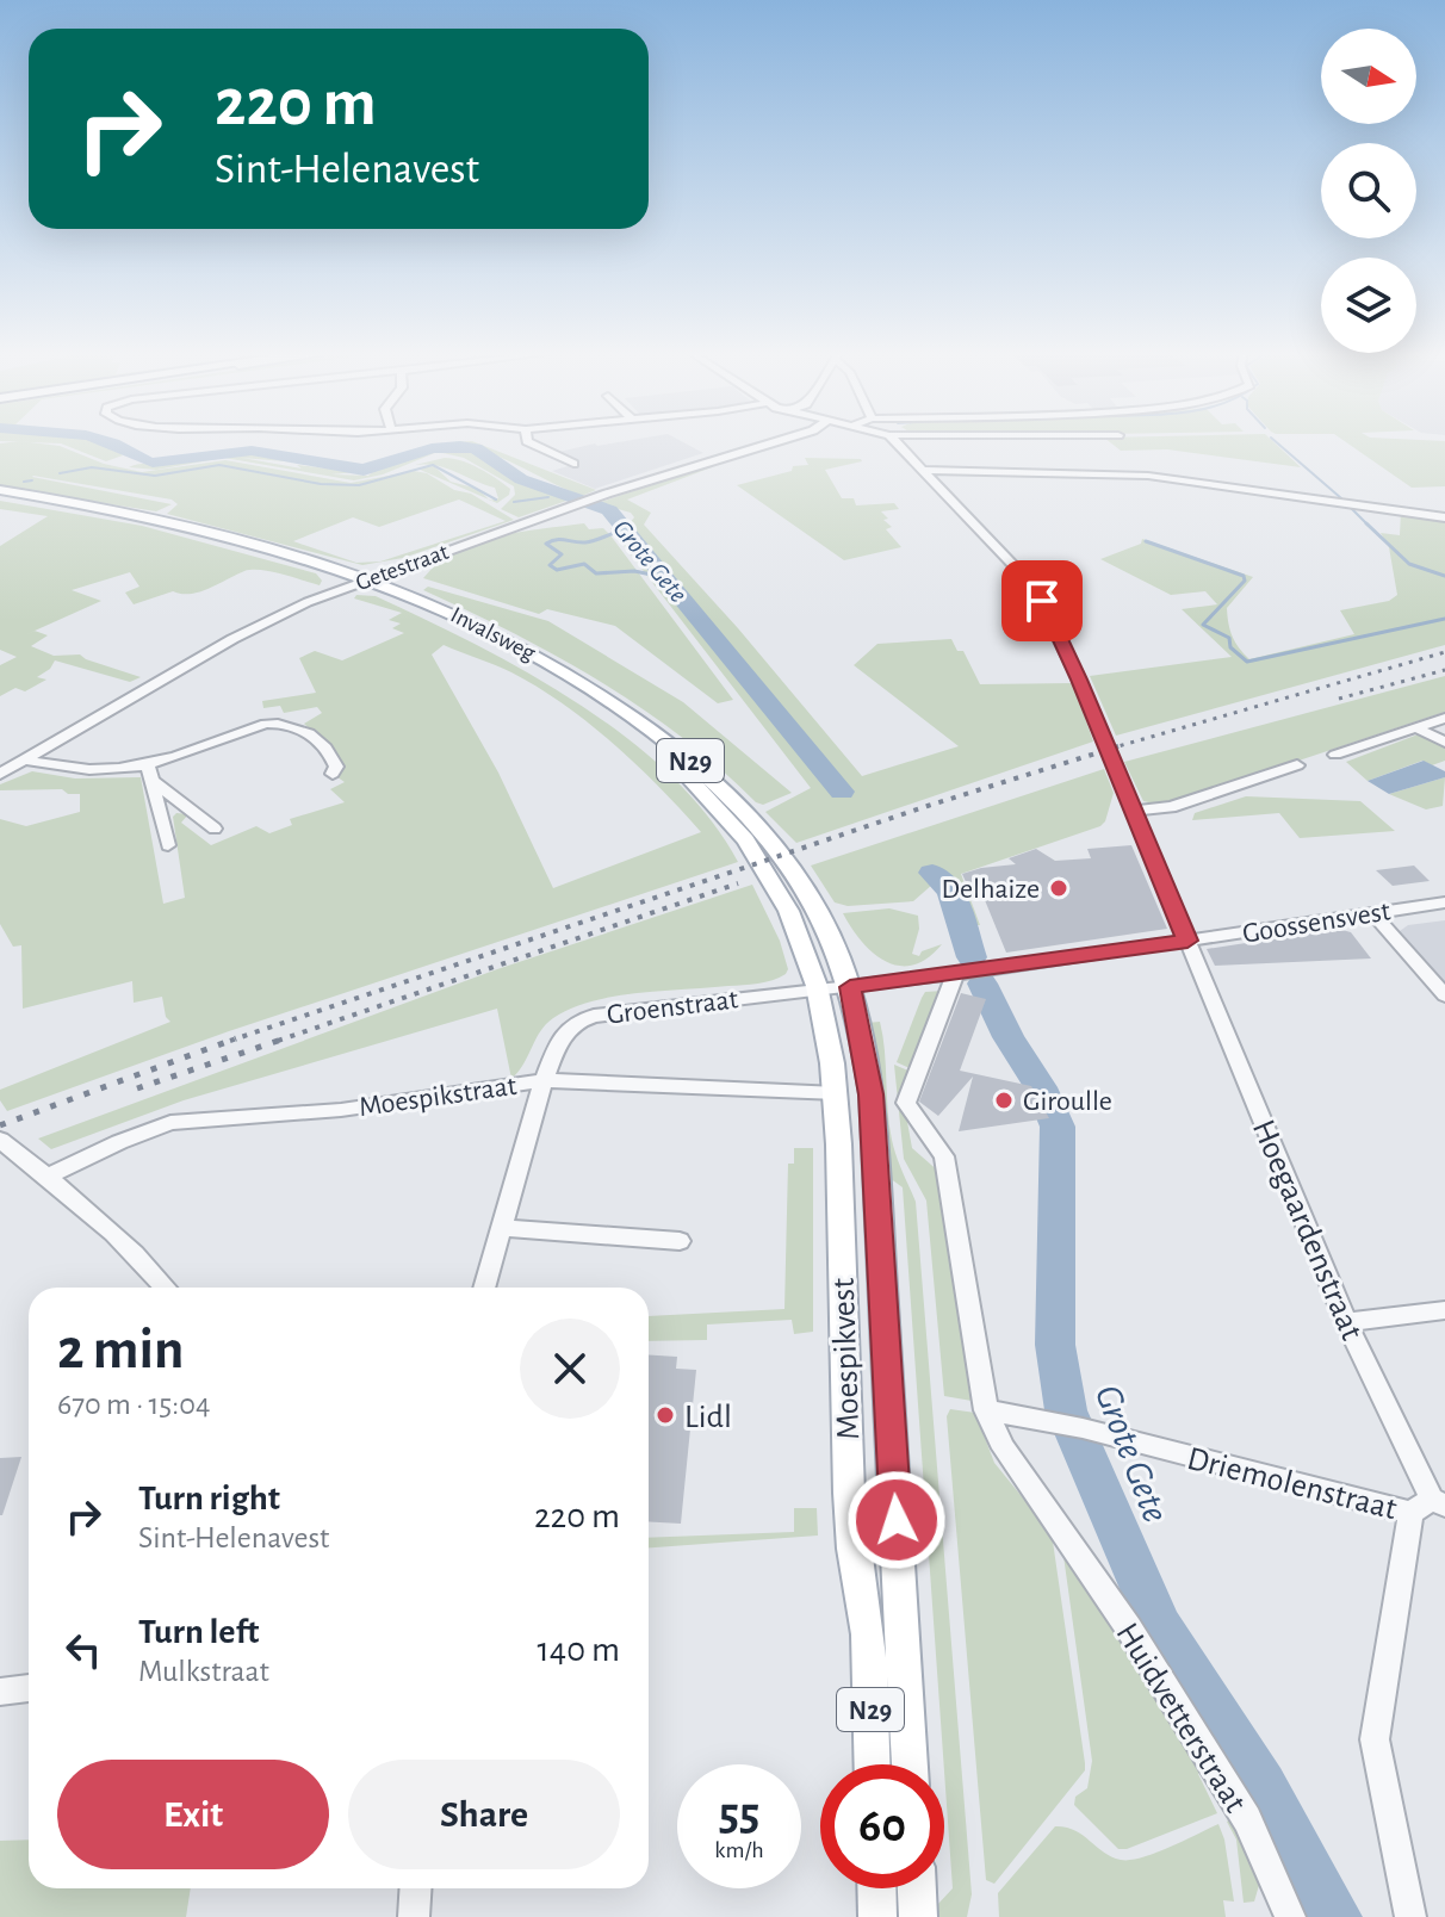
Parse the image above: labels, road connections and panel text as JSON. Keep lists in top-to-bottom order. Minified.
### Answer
{"streets":{"main road":["Invalsweg","N29","Moespikvest"],"street":["Getestraat","Goossensvest","Groenstraat","Moespikstraat","Hoegaardenstraat","Driemolenstraat","Huidvetterstraat"]},"crossings":[["Getestraat","Invalsweg"],["Invalsweg","Groenstraat"],["Invalsweg","Moespikvest"],["Goossensvest","Groenstraat"],["Goossensvest","Hoegaardenstraat"],["Groenstraat","Moespikstraat"],["Groenstraat","Moespikvest"],["Moespikstraat","Moespikvest"],["Hoegaardenstraat","Driemolenstraat"],["Driemolenstraat","Huidvetterstraat"]],"water":["Grote Gete"],"places":["Delhaize","Giroulle","Lidl"],"north":"right","page":{"turn":["220 m","Sint-Helenavest"],"heading":["2 min","670 m · 15:04"],"list":[{"name":"Turn right","note":"Sint-Helenavest","value":"220 m"},{"name":"Turn left","note":"Mulkstraat","value":"140 m"}],"buttons":["Exit","Share"],"speed":"55 km/h","limit":"60"}}
